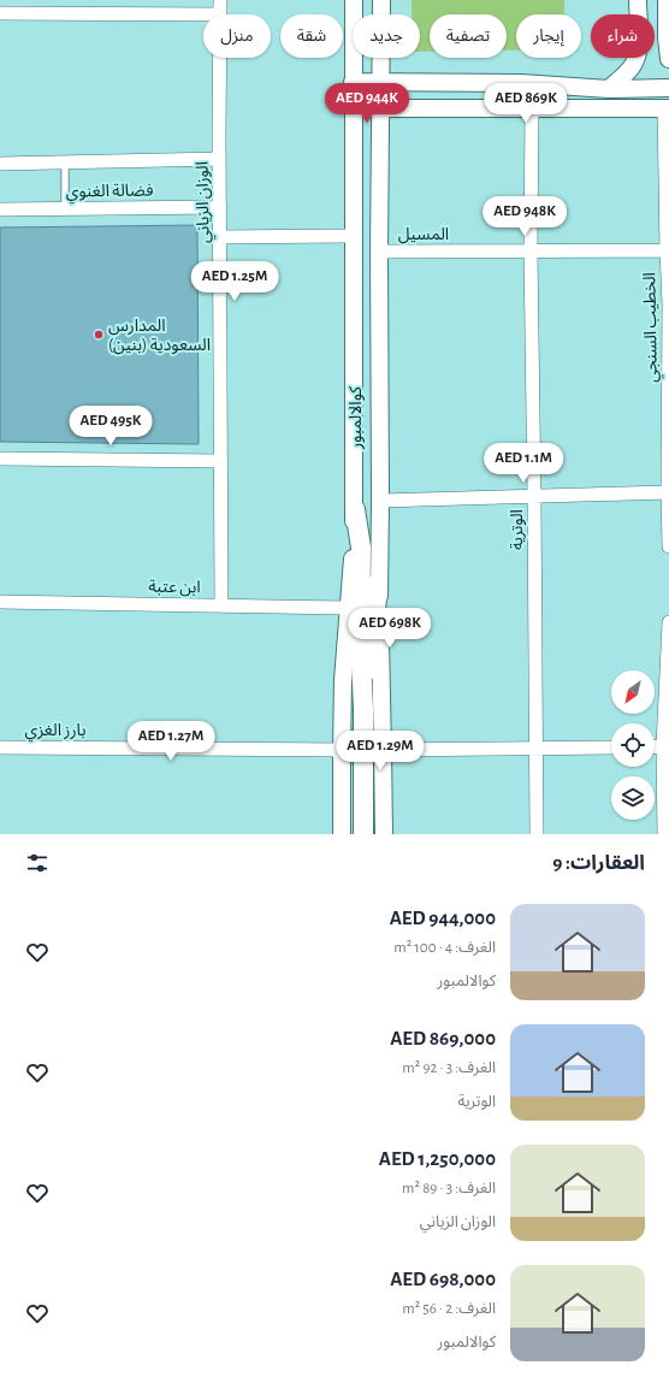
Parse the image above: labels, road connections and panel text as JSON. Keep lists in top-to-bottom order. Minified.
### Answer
{"streets":{"street":["فضالة الغنوي","الوزان الزياني","المسيل","الخطيب السنجي","كوالالمبور","الوترية","ابن عتبة","بارز الغزي"]},"crossings":[["فضالة الغنوي","الوزان الزياني"],["الوزان الزياني","ابن عتبة"],["المسيل","الخطيب السنجي"],["المسيل","كوالالمبور"],["المسيل","الوترية"],["كوالالمبور","ابن عتبة"],["كوالالمبور","بارز الغزي"]],"places":["المدارس السعودية (بنين)"],"north":"bottom left","page":{"chip":["شراء","إيجار","تصفية","جديد","شقة","منزل"],"price":["AED 944K","AED 869K","AED 948K","AED 1.25M","AED 495K","AED 1.1M","AED 698K","AED 1.27M","AED 1.29M"],"heading":"العقارات: 9","list":[{"name":"AED 944,000","note":"الغرف: 4 · 100 m² · كوالالمبور"},{"name":"AED 869,000","note":"الغرف: 3 · 92 m² · الوترية"},{"name":"AED 1,250,000","note":"الغرف: 3 · 89 m² · الوزان الزياني"},{"name":"AED 698,000","note":"الغرف: 2 · 56 m² · كوالالمبور"}]}}
